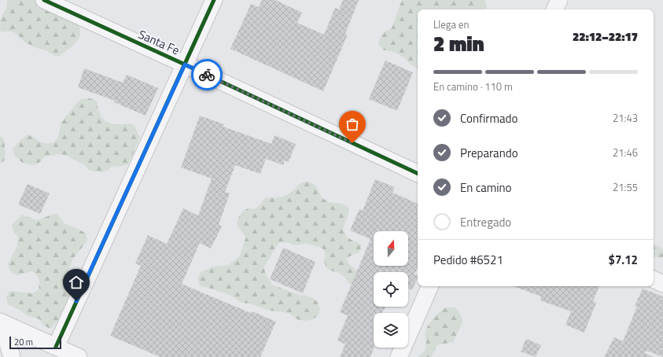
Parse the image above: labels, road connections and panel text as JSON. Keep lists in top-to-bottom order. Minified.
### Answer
{"streets":{"street":["Santa Fe"]},"scale_bar":"20 m","north":"top","page":{"heading":["2 min","Llega en","22:12–22:17"],"panel":["Pedido #6521","$7.12"],"bar":"En camino · 110 m","list":[["Confirmado","21:43"],["Preparando","21:46"],["En camino","21:55"],"Entregado"],"scale":"20 m"}}
